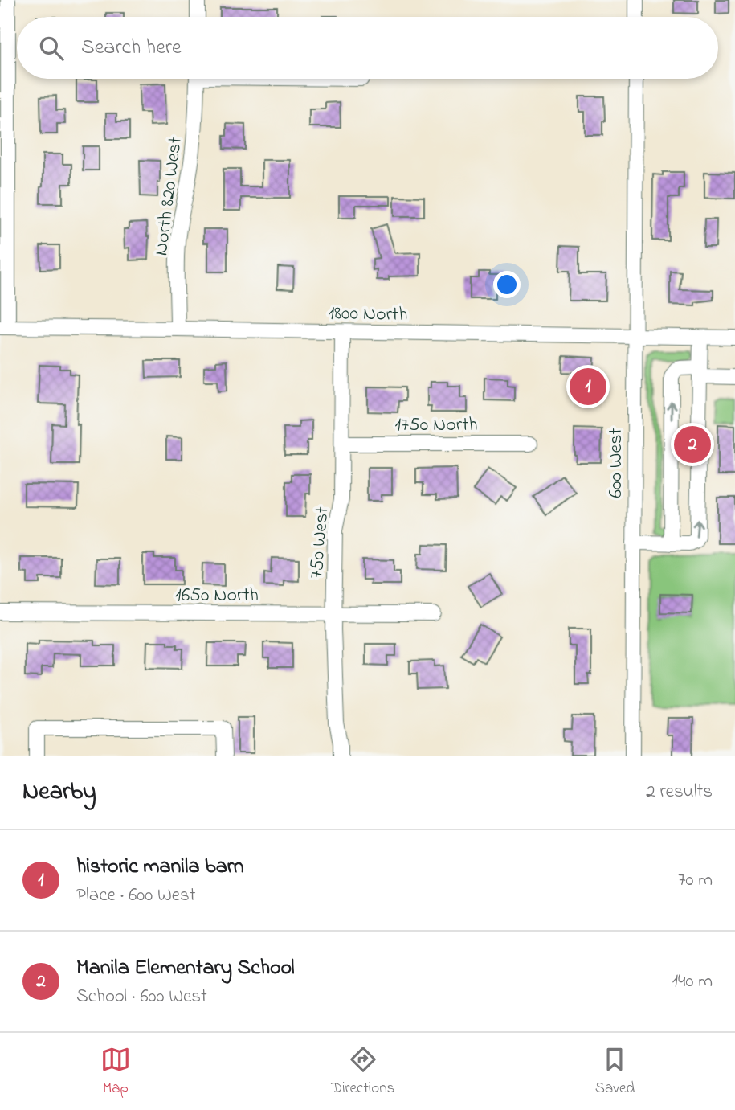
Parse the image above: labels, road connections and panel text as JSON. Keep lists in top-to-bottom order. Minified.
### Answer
{"streets":{"street":["North 820 West","1800 North","1750 North","600 West","750 West","1650 North"]},"crossings":[["North 820 West","1800 North"],["1800 North","600 West"],["1800 North","750 West"],["1750 North","750 West"],["750 West","1650 North"]],"page":{"search":"Search here","pins":["1","2"],"heading":["Nearby","2 results"],"list":[{"mark":"1","name":"historic manila barn","note":"Place · 600 West","value":"70 m"},{"mark":"2","name":"Manila Elementary School","note":"School · 600 West","value":"140 m"}],"nav":["Map","Directions","Saved"]}}
